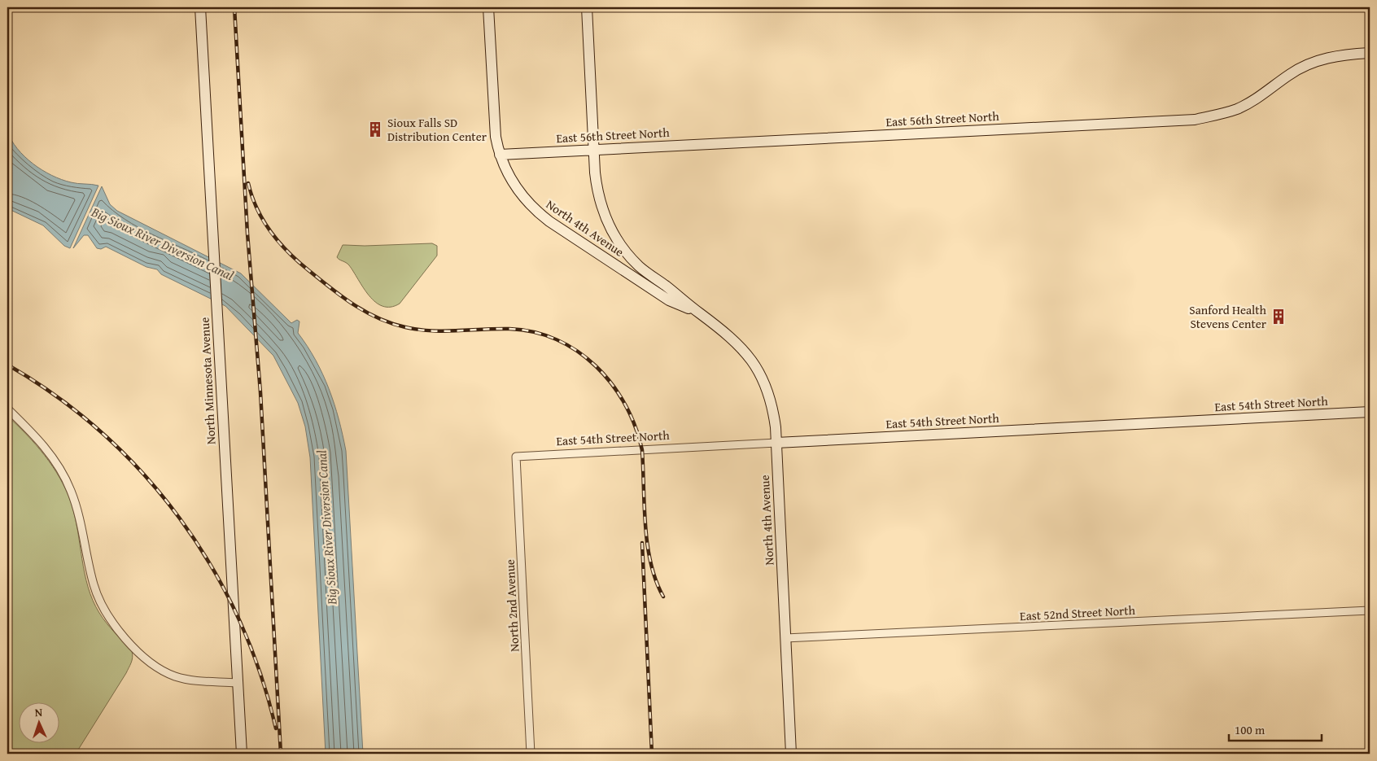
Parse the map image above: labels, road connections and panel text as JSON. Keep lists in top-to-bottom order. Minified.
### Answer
{"streets":{"street":["East 56th Street North","North 4th Avenue","North Minnesota Avenue","East 54th Street North","North 2nd Avenue","East 52nd Street North"]},"crossings":[["East 56th Street North","North 4th Avenue"],["North 4th Avenue","East 54th Street North"],["North 4th Avenue","East 52nd Street North"],["East 54th Street North","North 2nd Avenue"]],"water":["Big Sioux River Diversion Canal"],"places":{"building":["Sioux Falls SD Distribution Center","Sanford Health Stevens Center"]},"scale_bar":"100 m","north":"top"}
